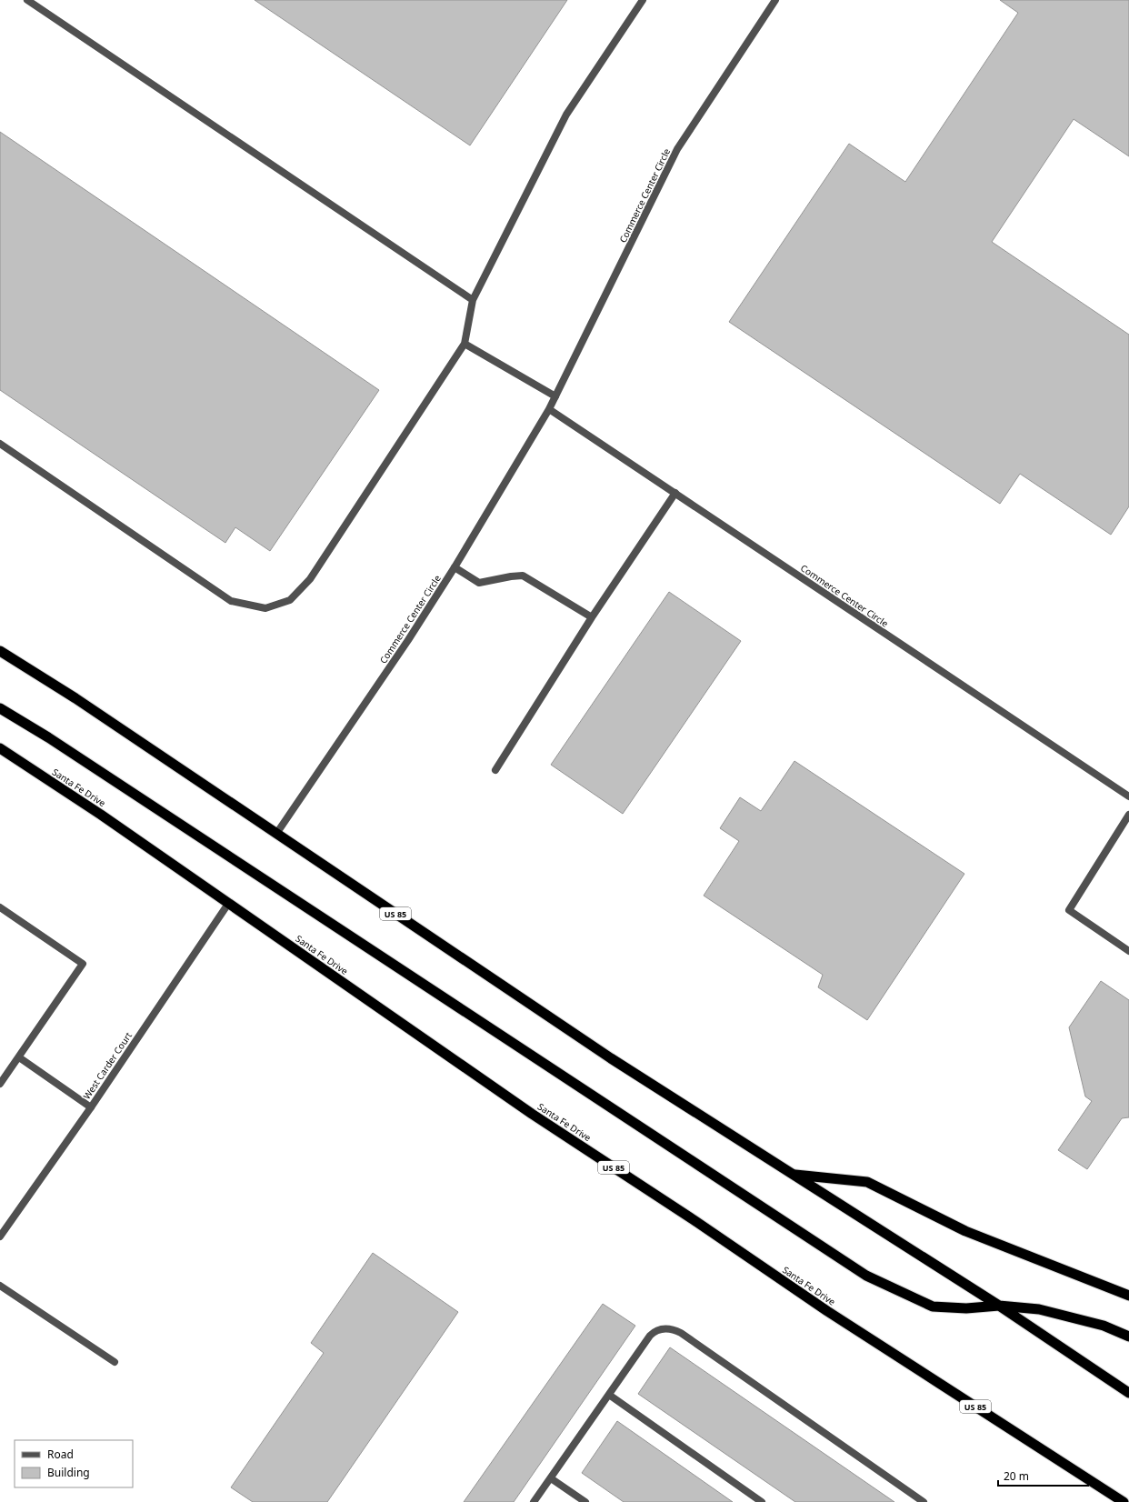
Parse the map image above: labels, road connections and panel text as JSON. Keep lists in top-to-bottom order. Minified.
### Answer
{"streets":{"highway":["Santa Fe Drive","US 85"],"street":["Commerce Center Circle","West Carder Court"]},"crossings":[["Commerce Center Circle","US 85"],["Santa Fe Drive","West Carder Court"]],"legend":["Road","Building"],"scale_bar":"20 m"}
